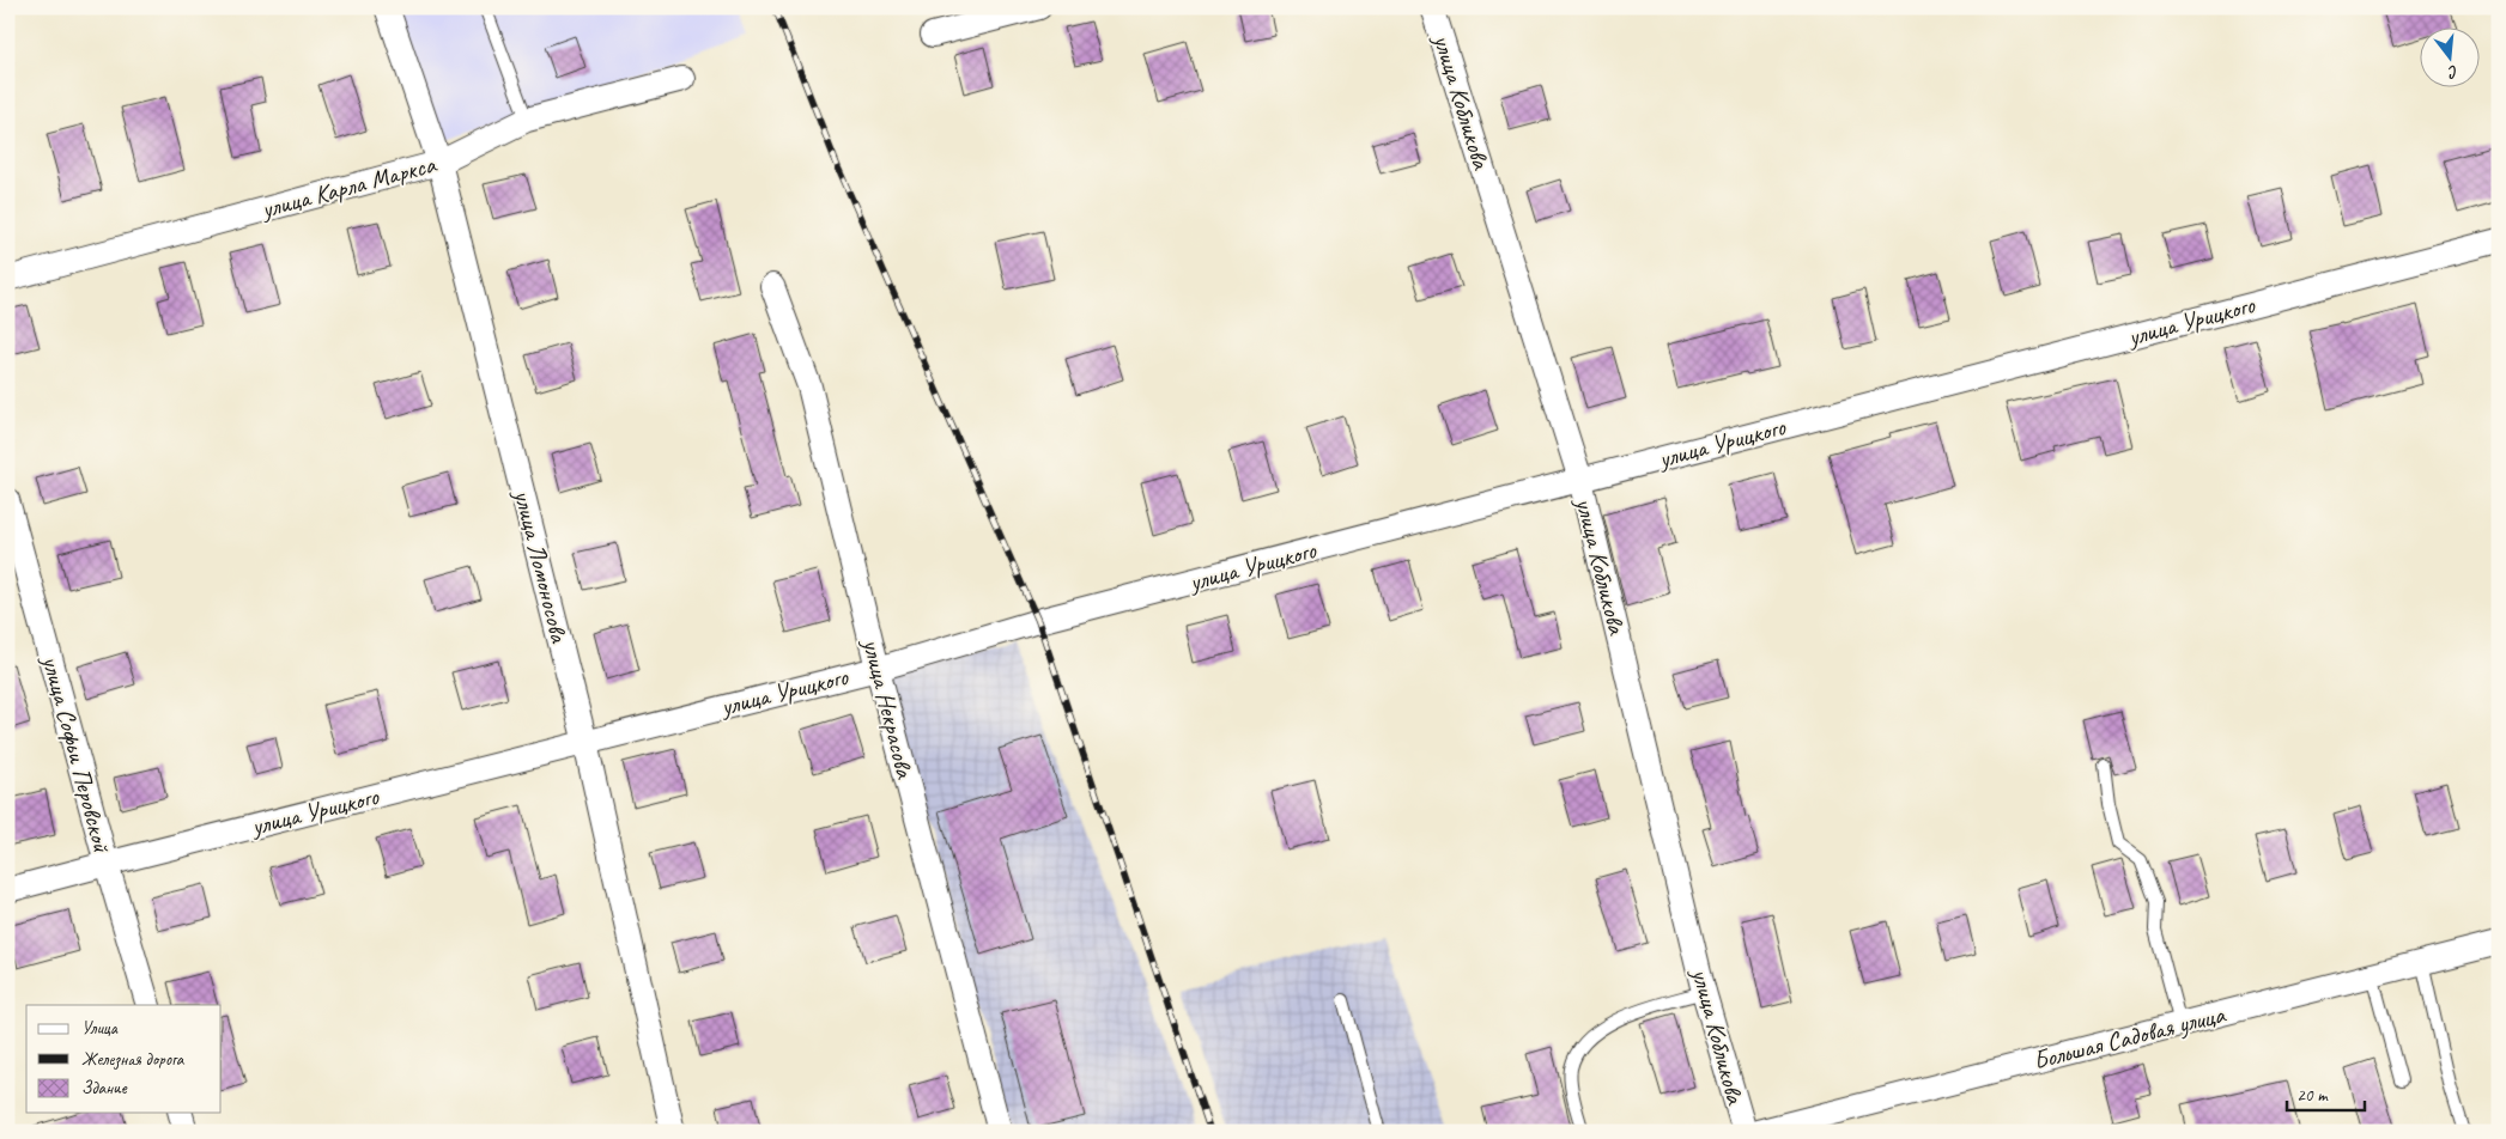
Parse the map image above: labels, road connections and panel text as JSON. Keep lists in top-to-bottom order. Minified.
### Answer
{"streets":{"street":["улица Кобликова","улица Карла Маркса","улица Урицкого","улица Ломоносова","улица Некрасова","улица Софьи Перовской","Большая Садовая улица"]},"crossings":[["улица Кобликова","улица Урицкого"],["улица Карла Маркса","улица Ломоносова"],["улица Урицкого","улица Ломоносова"],["улица Урицкого","улица Некрасова"],["улица Урицкого","улица Софьи Перовской"]],"legend":["Улица","Железная дорога","Здание"],"scale_bar":"20 m","north":"bottom"}
